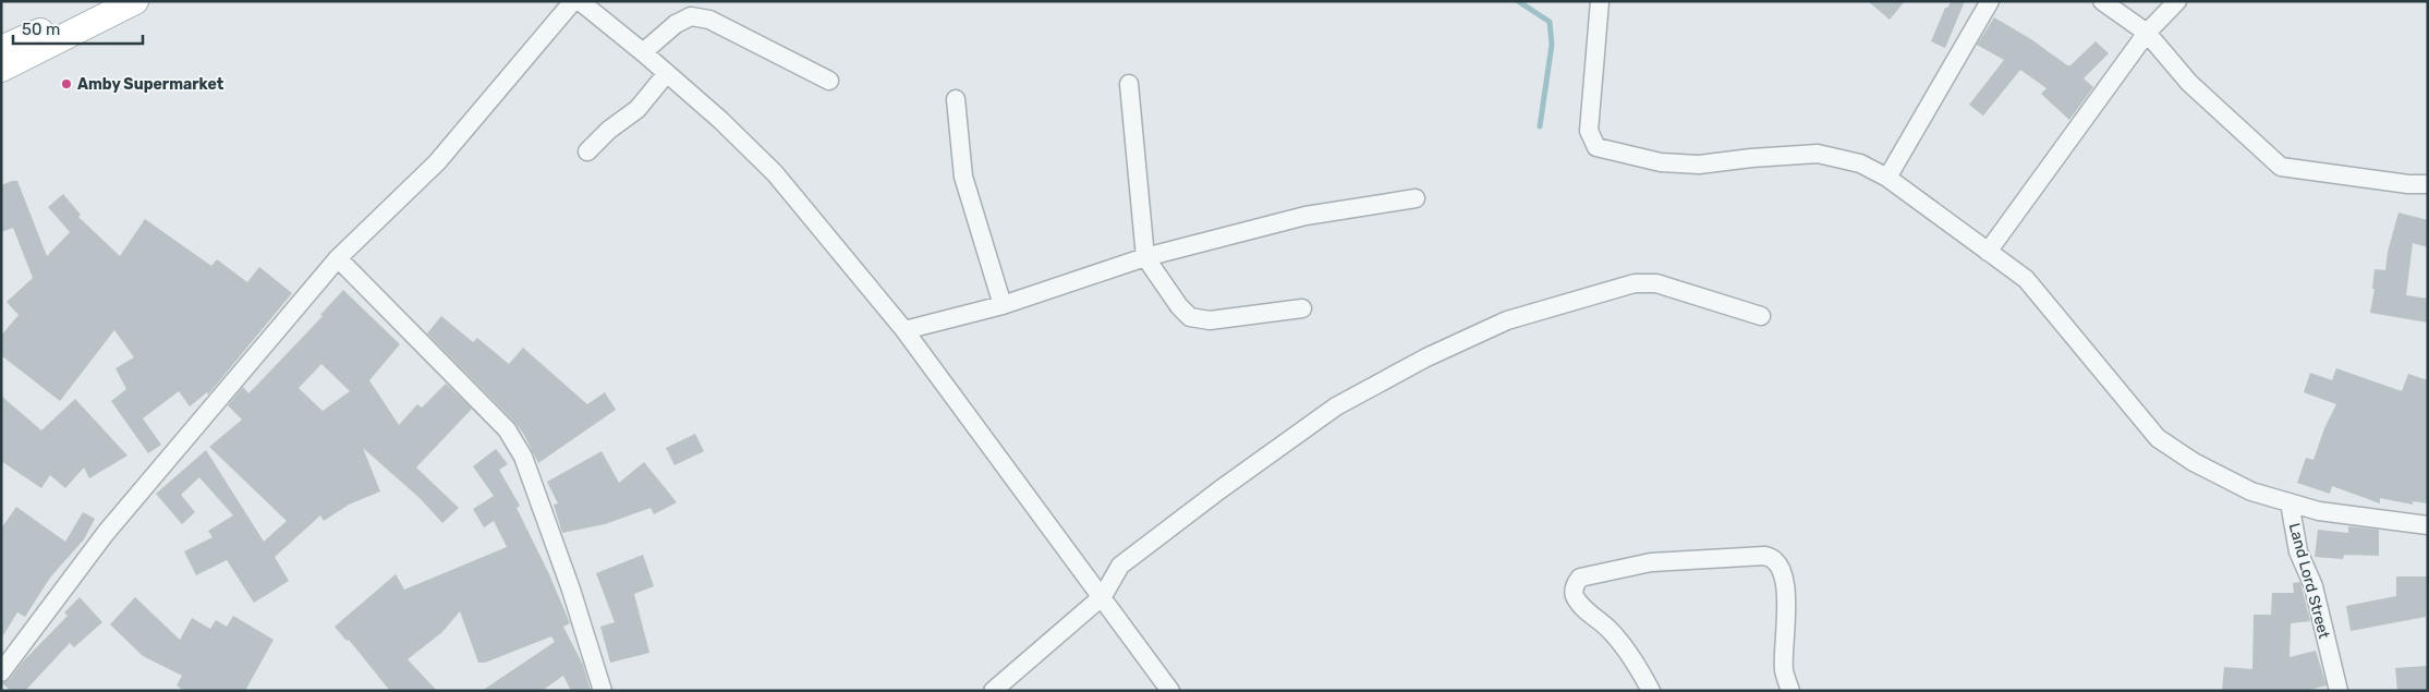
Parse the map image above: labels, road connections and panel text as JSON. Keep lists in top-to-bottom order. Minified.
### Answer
{"streets":{"street":["Land Lord Street"]},"places":["Amby Supermarket"],"scale_bar":"50 m"}
